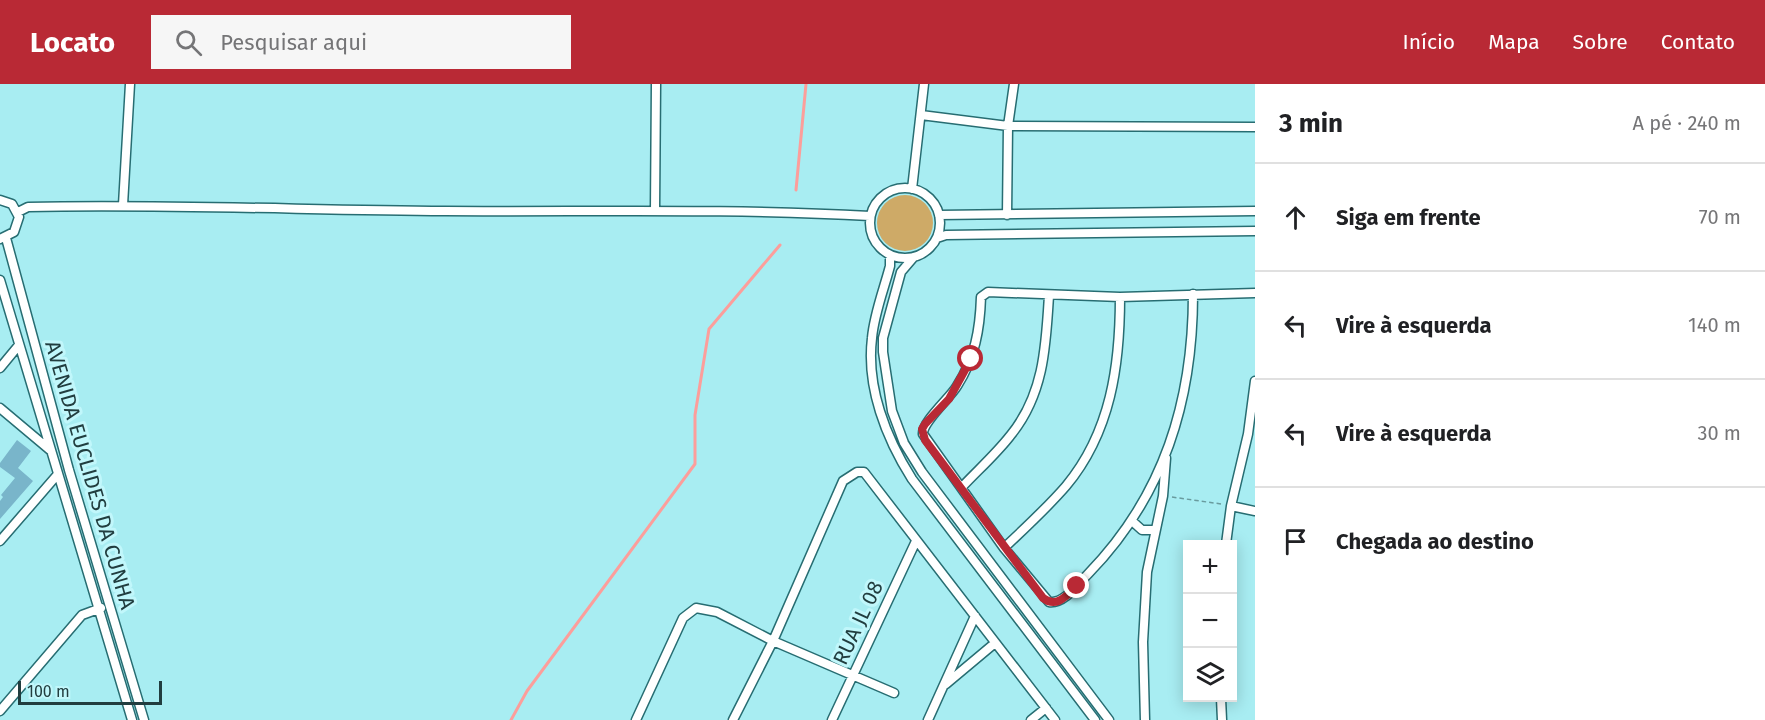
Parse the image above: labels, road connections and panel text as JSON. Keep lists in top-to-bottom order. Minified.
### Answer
{"streets":{"street":["AVENIDA EUCLIDES DA CUNHA","RUA JL 08"]},"scale_bar":"100 m","page":{"header":"Locato","search":"Pesquisar aqui","nav":["Início","Mapa","Sobre","Contato"],"heading":["3 min","A pé · 240 m"],"list":[["Siga em frente","70 m"],["Vire à esquerda","140 m"],["Vire à esquerda","30 m"],"Chegada ao destino"],"map_buttons":["+","−"],"scale":"100 m"}}
